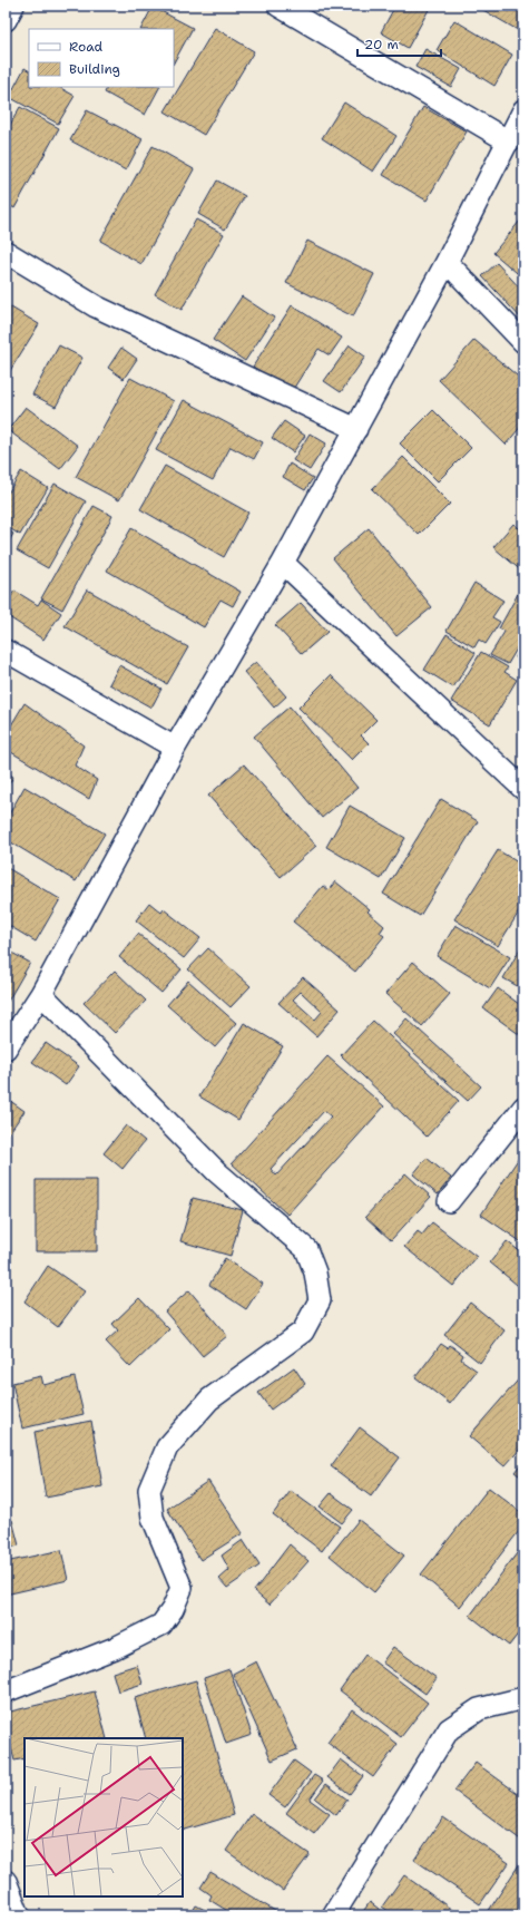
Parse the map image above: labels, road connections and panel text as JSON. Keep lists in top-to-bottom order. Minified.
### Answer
{"legend":["Road","Building"],"scale_bar":"20 m"}
